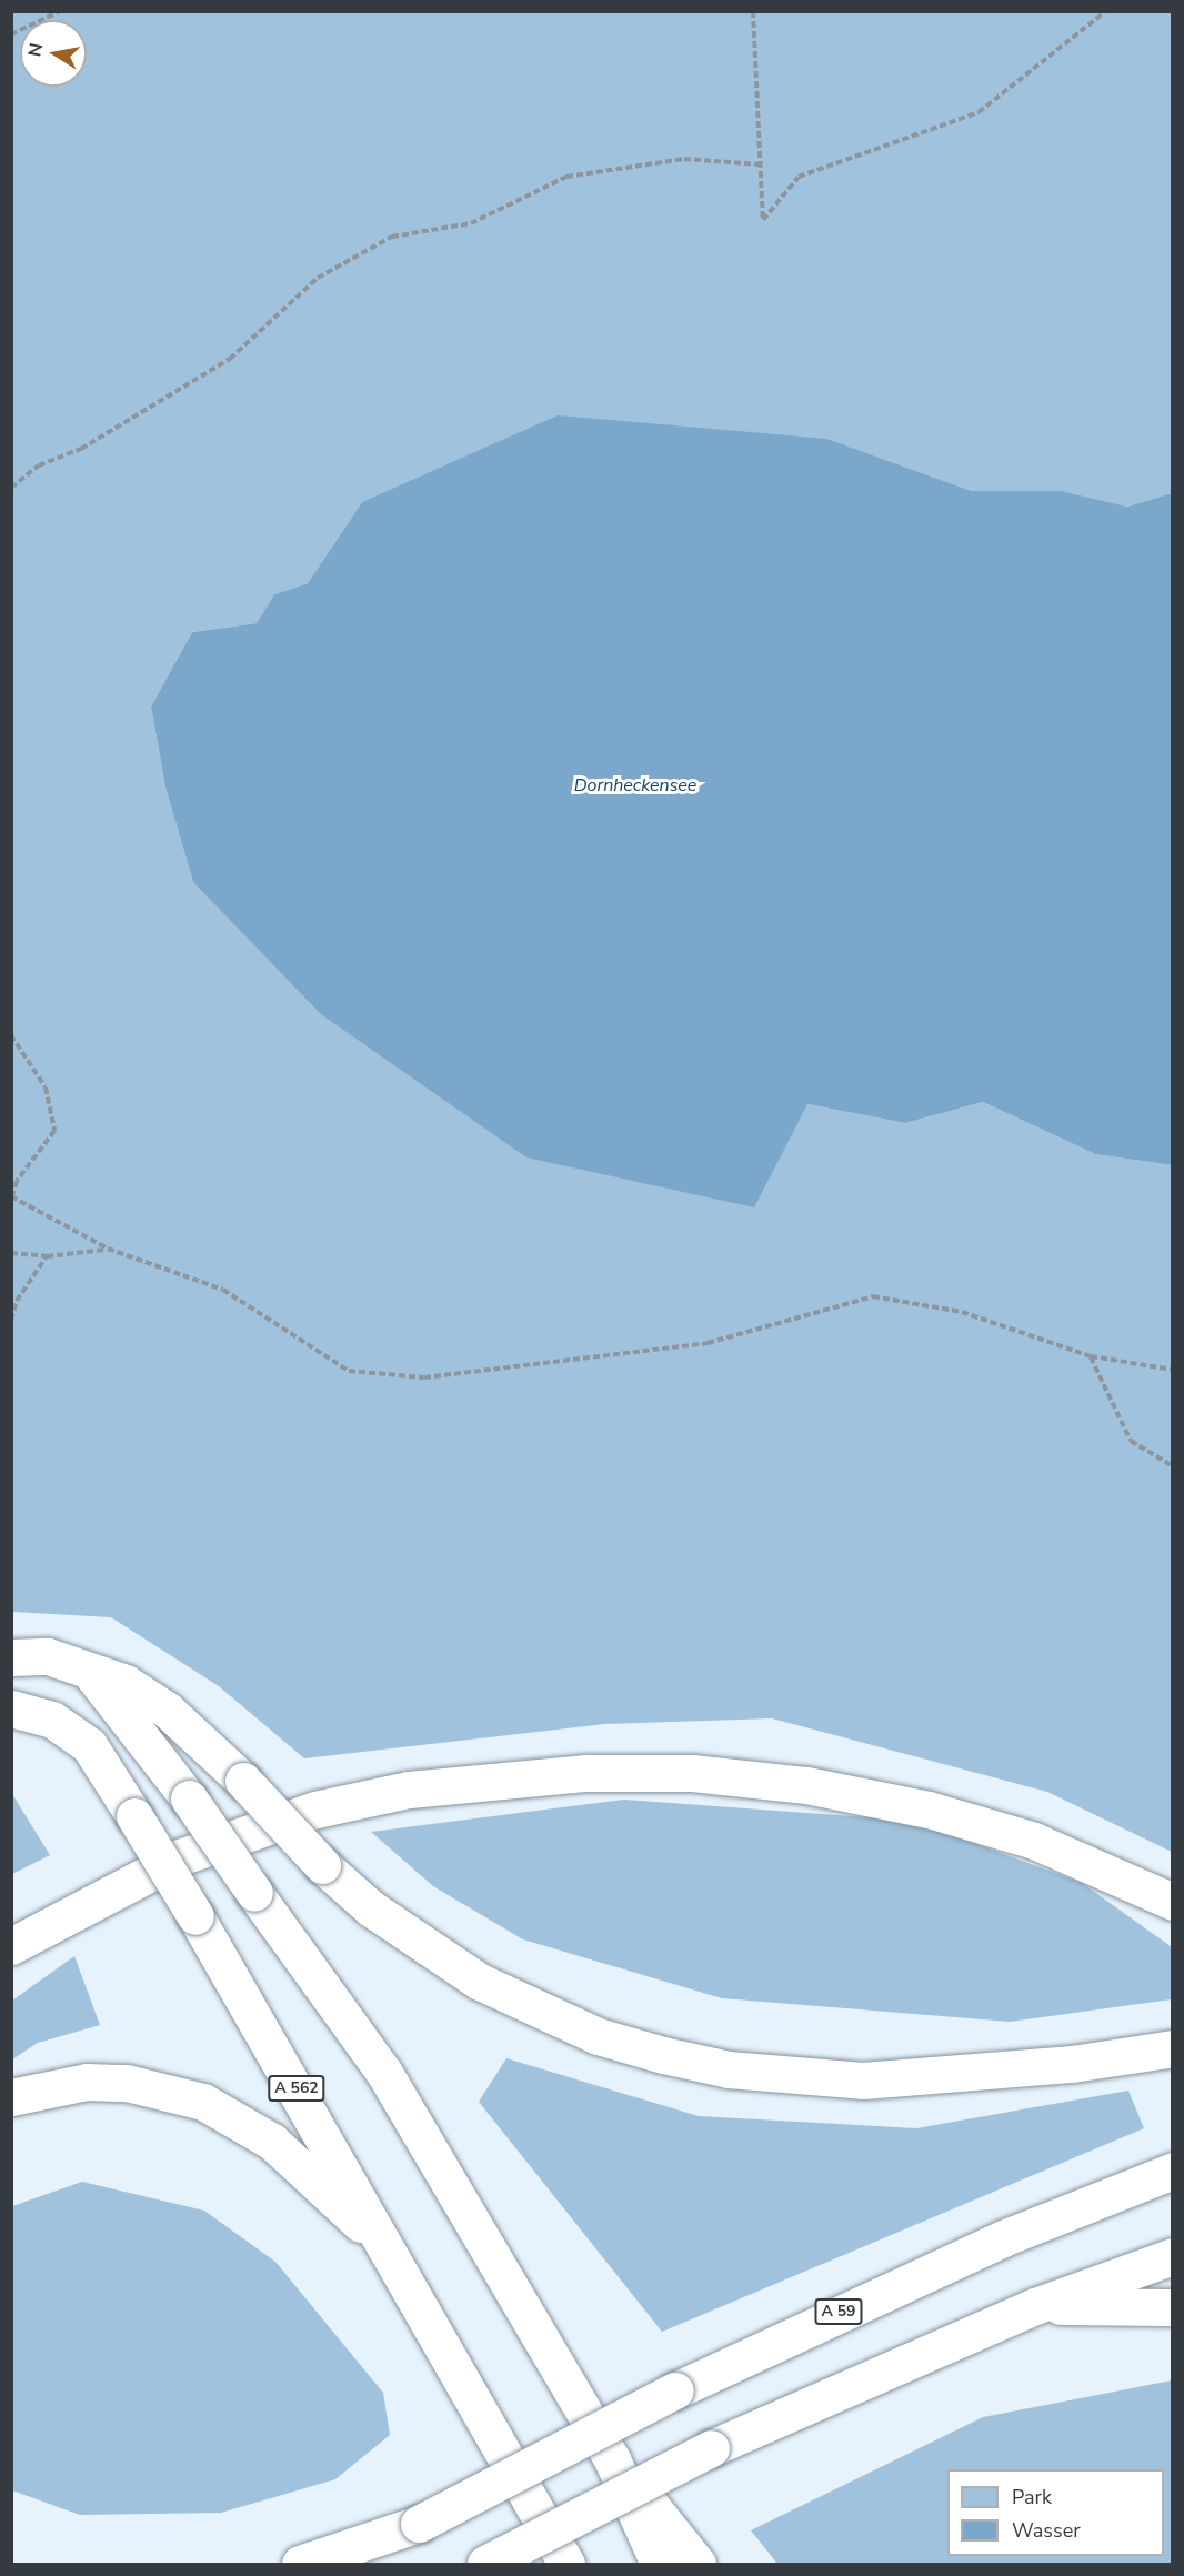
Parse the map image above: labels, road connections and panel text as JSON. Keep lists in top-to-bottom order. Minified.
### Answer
{"streets":{"highway":["A 562","A 59"]},"water":["Dornheckensee"],"legend":["Park","Wasser"],"north":"left"}
